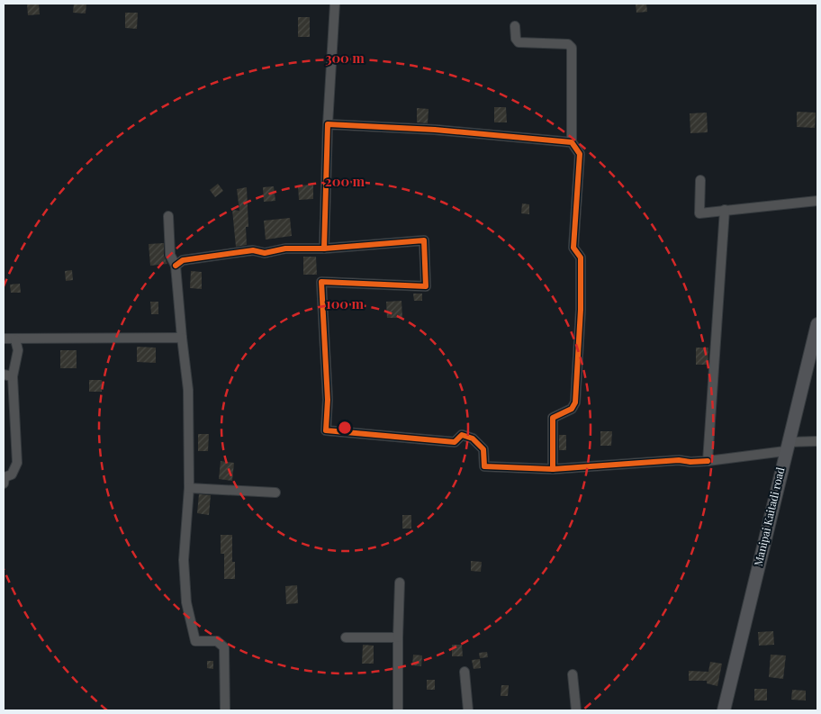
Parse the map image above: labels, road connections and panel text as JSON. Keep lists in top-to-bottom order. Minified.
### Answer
{"streets":{"main road":["Manipai Kaitadi road"]},"rings":["300 m","200 m","100 m"]}
